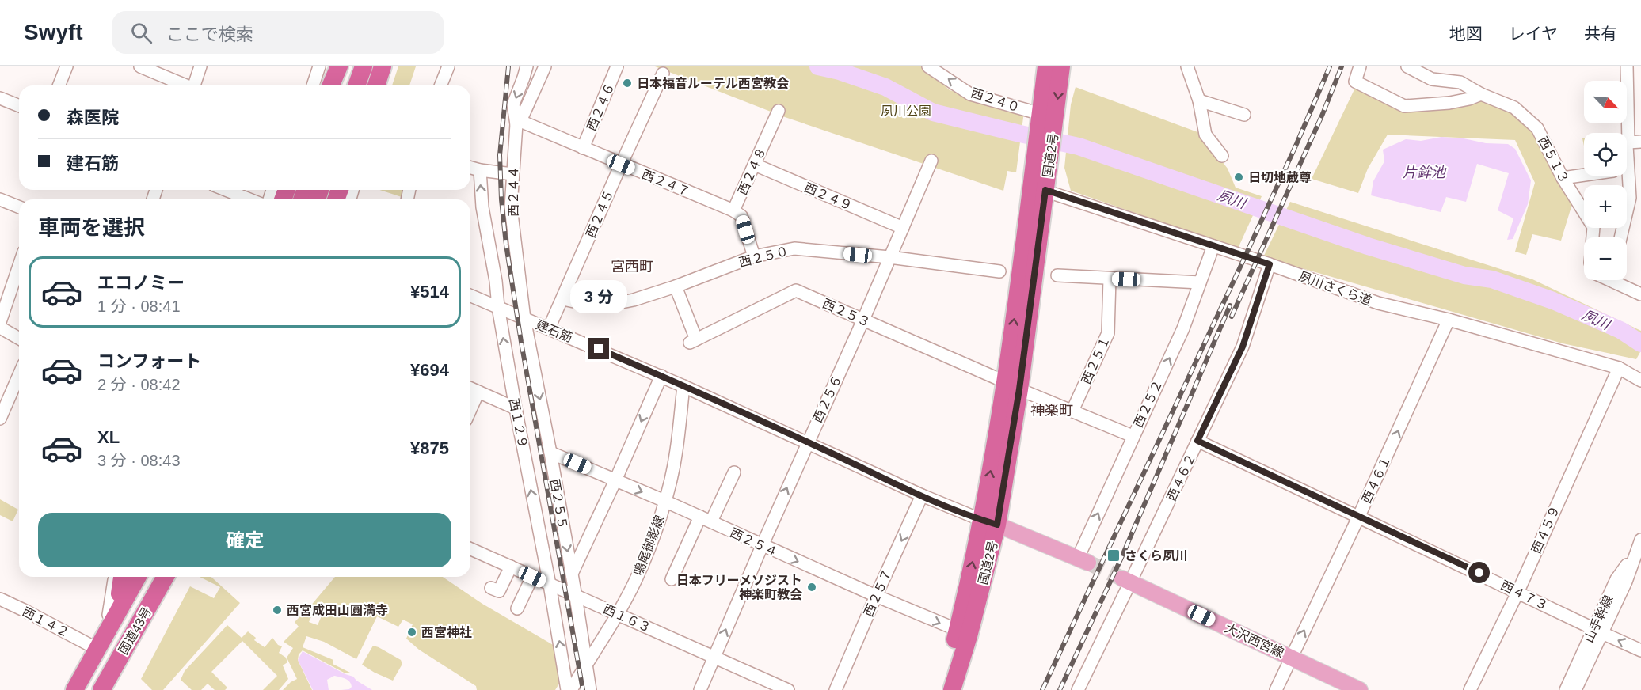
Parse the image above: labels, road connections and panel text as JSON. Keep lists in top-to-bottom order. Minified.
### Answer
{"streets":{"highway":["国道2号","国道43号"],"main road":["大沢西宮線"],"street":["西２４０","西２４６","西５１３","西２４８","西２４７","西２４４","西２４９","西２４５","西２５０","夙川さくら道","西２５３","建石筋","西２５１","西２５６","西２５２","西１２９","西４６２","西４６１","西２５５","西４５９","西２５４","鳴尾御影線","西２５７","西４７３","西１６３","山手幹線","西１４２"]},"crossings":[["西２４０","国道2号"],["西２４６","西２４７"],["国道2号","夙川さくら道"],["国道2号","西２５３"],["国道2号","建石筋"],["国道2号","西２５４"],["西２４８","西２４７"],["西２４８","西２４９"],["西２４８","西２５０"],["西２４７","西２４４"],["西２４７","西２４５"],["西２４４","建石筋"],["西２４４","西２５５"],["西２４９","西２５６"],["西２４５","西２５０"],["西２４５","建石筋"],["西２５０","西２５３"],["西２５０","西２５６"],["夙川さくら道","西２５２"],["夙川さくら道","西４６２"],["夙川さくら道","西４６１"],["夙川さくら道","西４５９"],["西２５３","西２５１"],["西２５３","西２５６"],["西２５３","西２５２"],["建石筋","西２５６"],["建石筋","西１２９"],["建石筋","西２５５"],["建石筋","鳴尾御影線"],["建石筋","西２５７"],["西２５６","西２５４"],["西２５６","西１６３"],["西１２９","西１６３"],["西４６２","西４７３"],["西４６２","大沢西宮線"],["西４６１","西４７３"],["西４６１","大沢西宮線"],["西２５５","西２５４"],["西２５５","鳴尾御影線"],["西２５５","西１６３"],["西４５９","西４７３"],["西２５４","鳴尾御影線"],["西２５４","西２５７"],["鳴尾御影線","西１６３"],["西４７３","山手幹線"]],"one_way":["西２４０","西２５２","西１２９","西４６１","西２５５","西２５４","西２５７"],"districts":["宮西町","神楽町"],"water":["片鉾池","夙川"],"parks":["夙川公園"],"places":{"other":["日本福音ルーテル西宮教会","日切地蔵尊","日本フリーメソジスト 神楽町教会","西宮成田山圓満寺","西宮神社"],"transit":["さくら夙川"]},"north":"bottom right","page":{"header":"Swyft","search":"ここで検索","nav":["地図","レイヤ","共有"],"map_buttons":["+","−"],"banner":["森医院","建石筋"],"heading":"車両を選択","list":[{"name":"エコノミー","note":"1 分 · 08:41","value":"¥514"},{"name":"コンフォート","note":"2 分 · 08:42","value":"¥694"},{"name":"XL","note":"3 分 · 08:43","value":"¥875"}],"bubble":"3 分","buttons":"確定"}}
